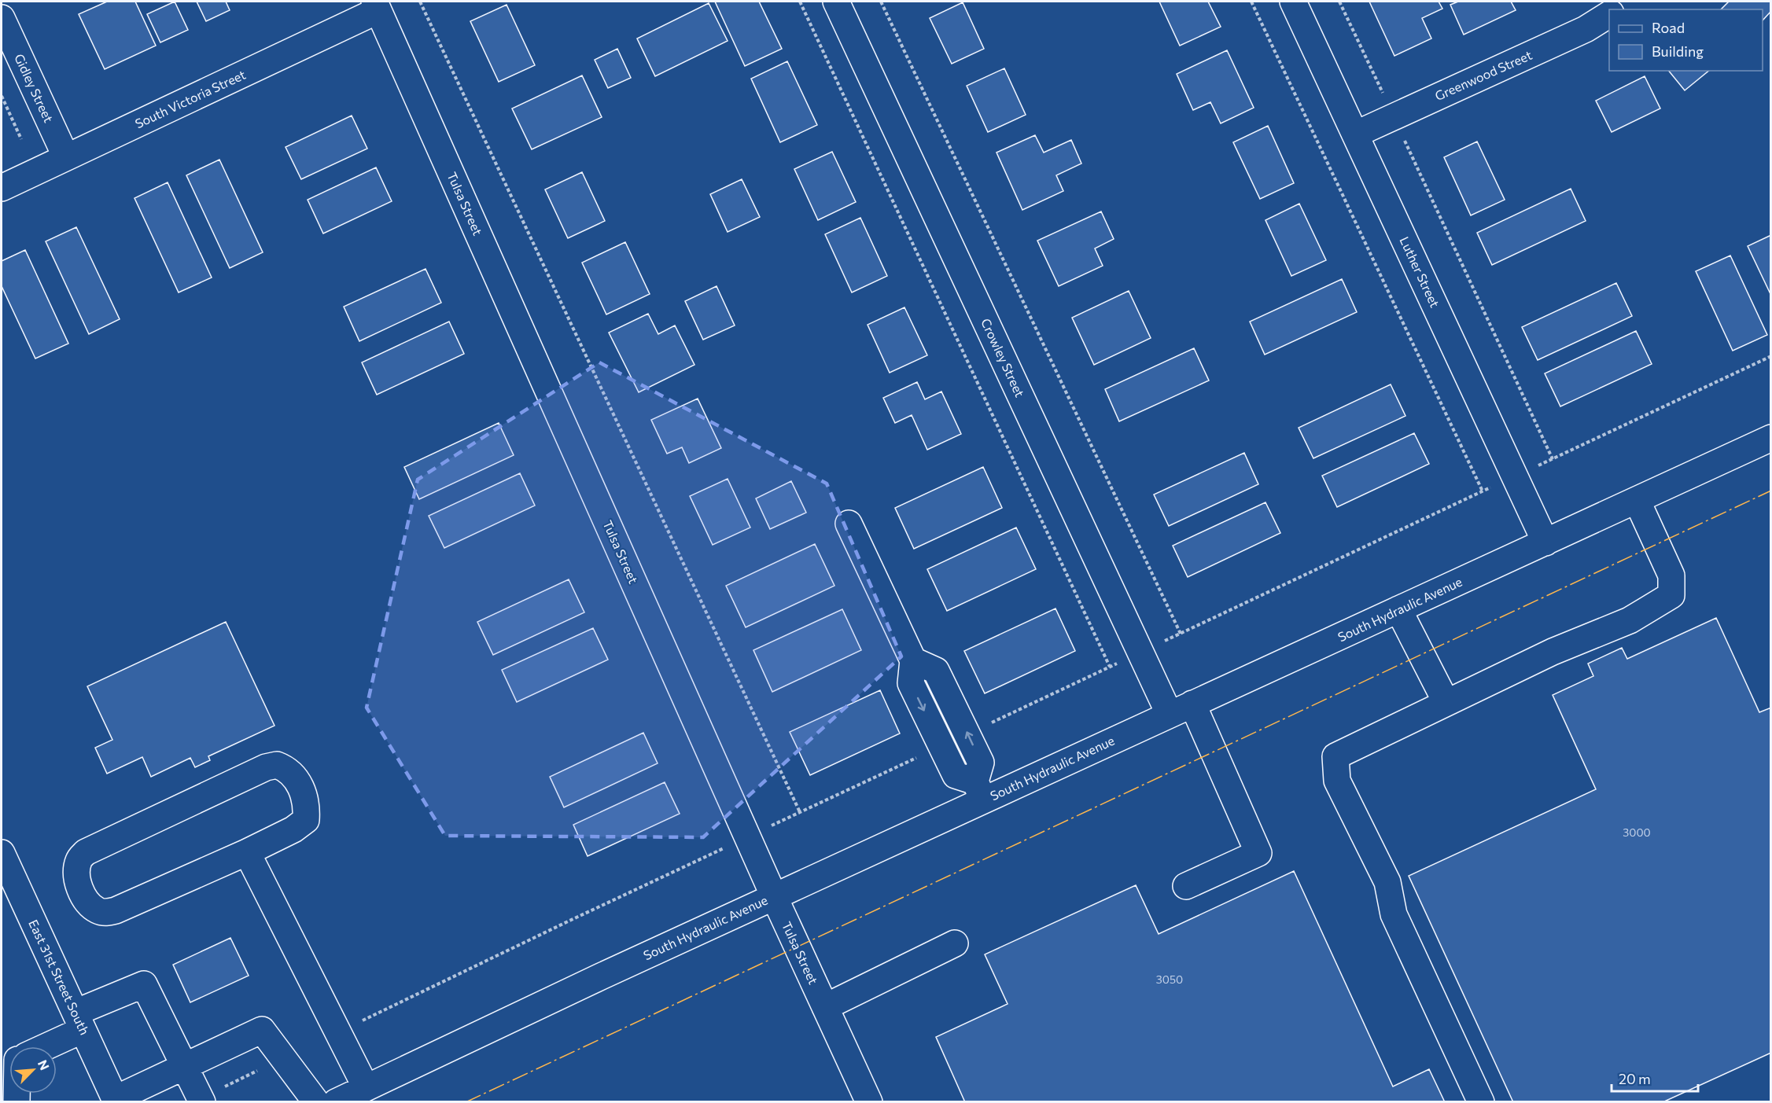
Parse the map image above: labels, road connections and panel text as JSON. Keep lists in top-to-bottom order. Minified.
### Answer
{"streets":{"street":["Greenwood Street","Gidley Street","South Victoria Street","Tulsa Street","Luther Street","Crowley Street","South Hydraulic Avenue","East 31st Street South"]},"crossings":[["Greenwood Street","Luther Street"],["Gidley Street","South Victoria Street"],["South Victoria Street","Tulsa Street"],["Tulsa Street","South Hydraulic Avenue"],["Luther Street","South Hydraulic Avenue"],["Crowley Street","South Hydraulic Avenue"]],"house_numbers":["3000","3050"],"legend":["Road","Building"],"scale_bar":"20 m","north":"top right"}
